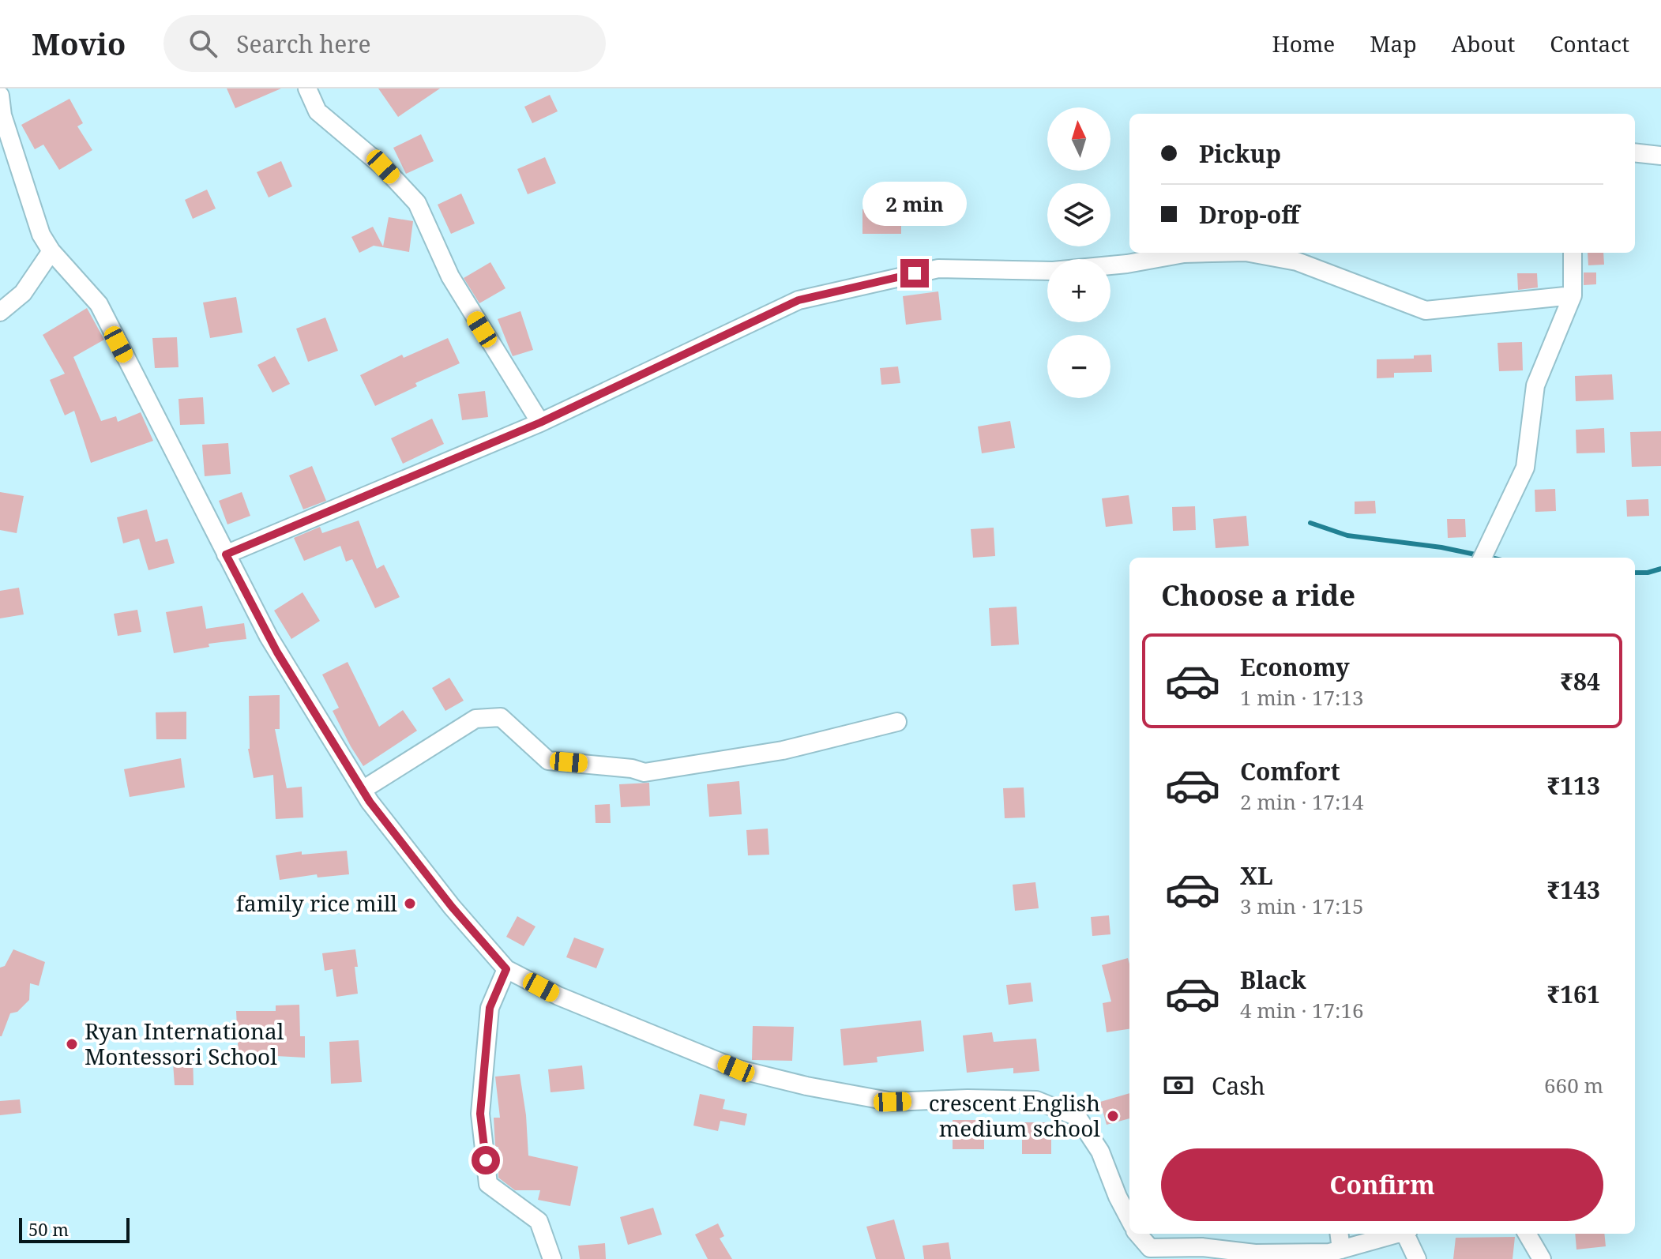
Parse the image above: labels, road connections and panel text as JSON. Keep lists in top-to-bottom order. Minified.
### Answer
{"places":["family rice mill","Ryan International Montessori School","crescent English medium school"],"scale_bar":"50 m","north":"top","page":{"header":"Movio","search":"Search here","nav":["Home","Map","About","Contact"],"map_buttons":["+","−"],"banner":["Pickup","Drop-off"],"bubble":"2 min","heading":"Choose a ride","list":[{"name":"Economy","note":"1 min · 17:13","value":"₹84"},{"name":"Comfort","note":"2 min · 17:14","value":"₹113"},{"name":"XL","note":"3 min · 17:15","value":"₹143"},{"name":"Black","note":"4 min · 17:16","value":"₹161"}],"pay":["Cash","660 m"],"buttons":"Confirm","scale":"50 m"}}
